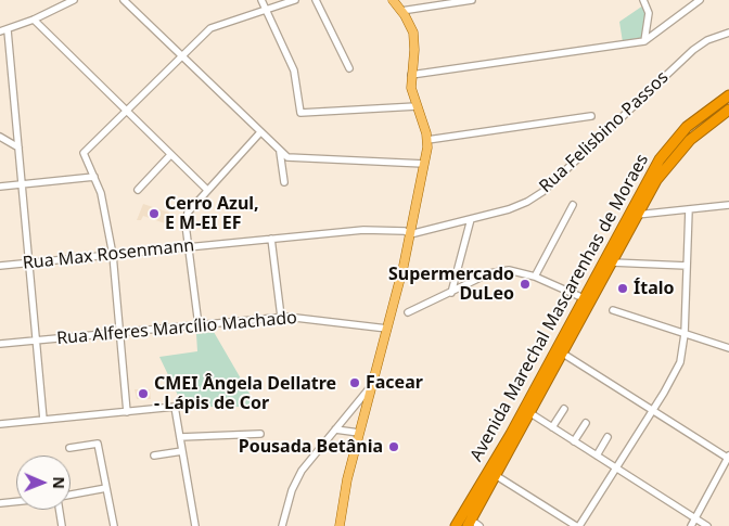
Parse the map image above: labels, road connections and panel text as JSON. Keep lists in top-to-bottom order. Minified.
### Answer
{"streets":{"highway":["Avenida Marechal Mascarenhas de Moraes"],"street":["Rua Felisbino Passos","Rua Max Rosenmann","Rua Alferes Marcílio Machado"]},"crossings":[["Rua Felisbino Passos","Rua Max Rosenmann"]],"places":["Cerro Azul, E M-EI EF","Supermercado DuLeo","Ítalo","Facear","CMEI Ângela Dellatre - Lápis de Cor","Pousada Betânia"],"north":"right"}
